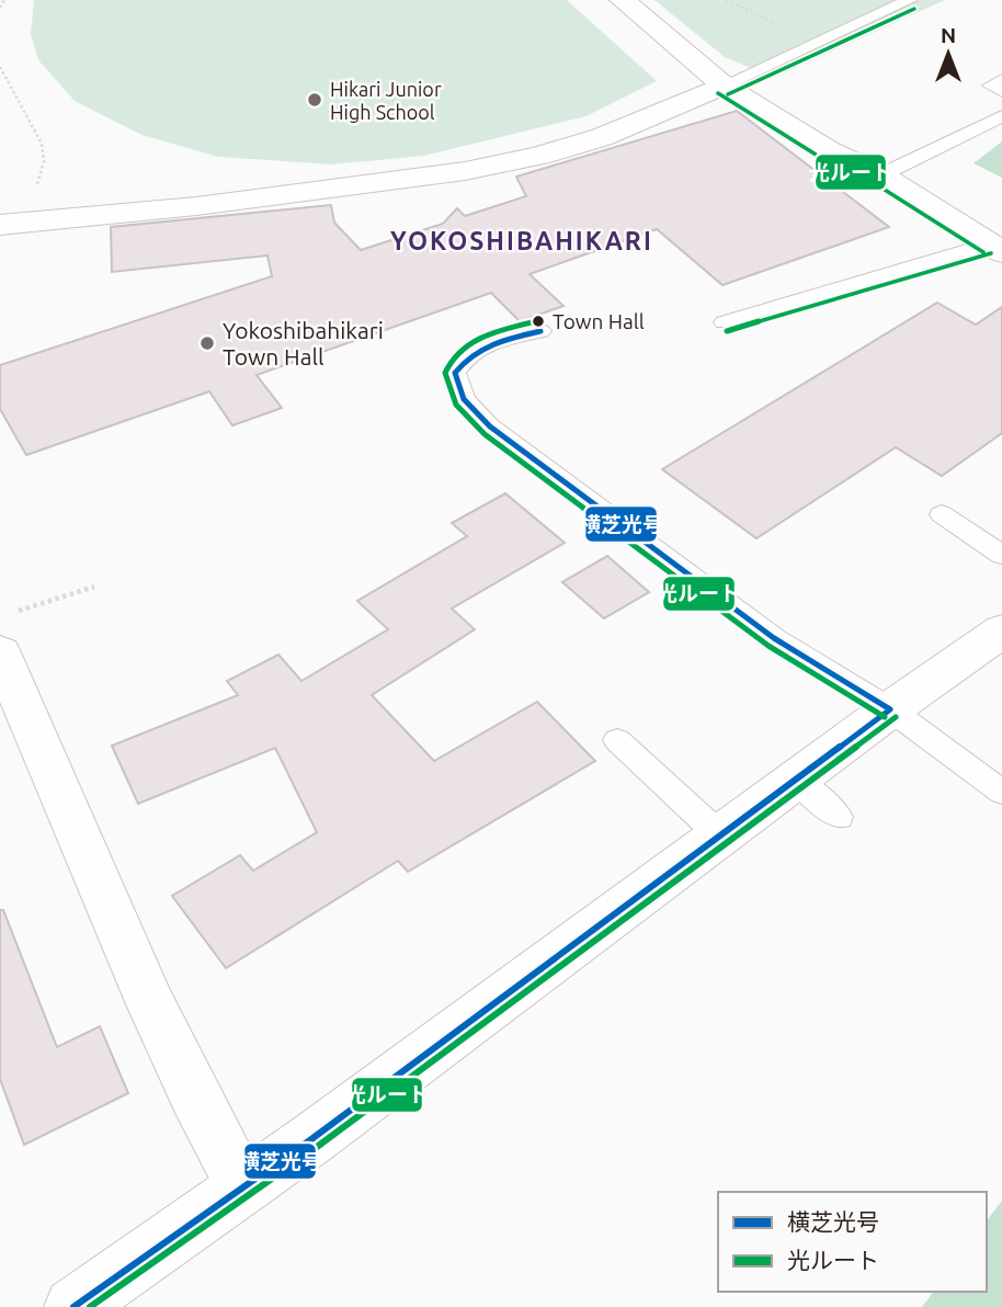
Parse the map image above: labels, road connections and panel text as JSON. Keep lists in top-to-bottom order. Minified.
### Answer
{"districts":["YOKOSHIBAHIKARI"],"places":["Hikari Junior High School","Town Hall","Yokoshibahikari Town Hall"],"lines":["transit line 光ルート","transit line 横芝光号"],"legend":["横芝光号","光ルート"],"north":"top"}
